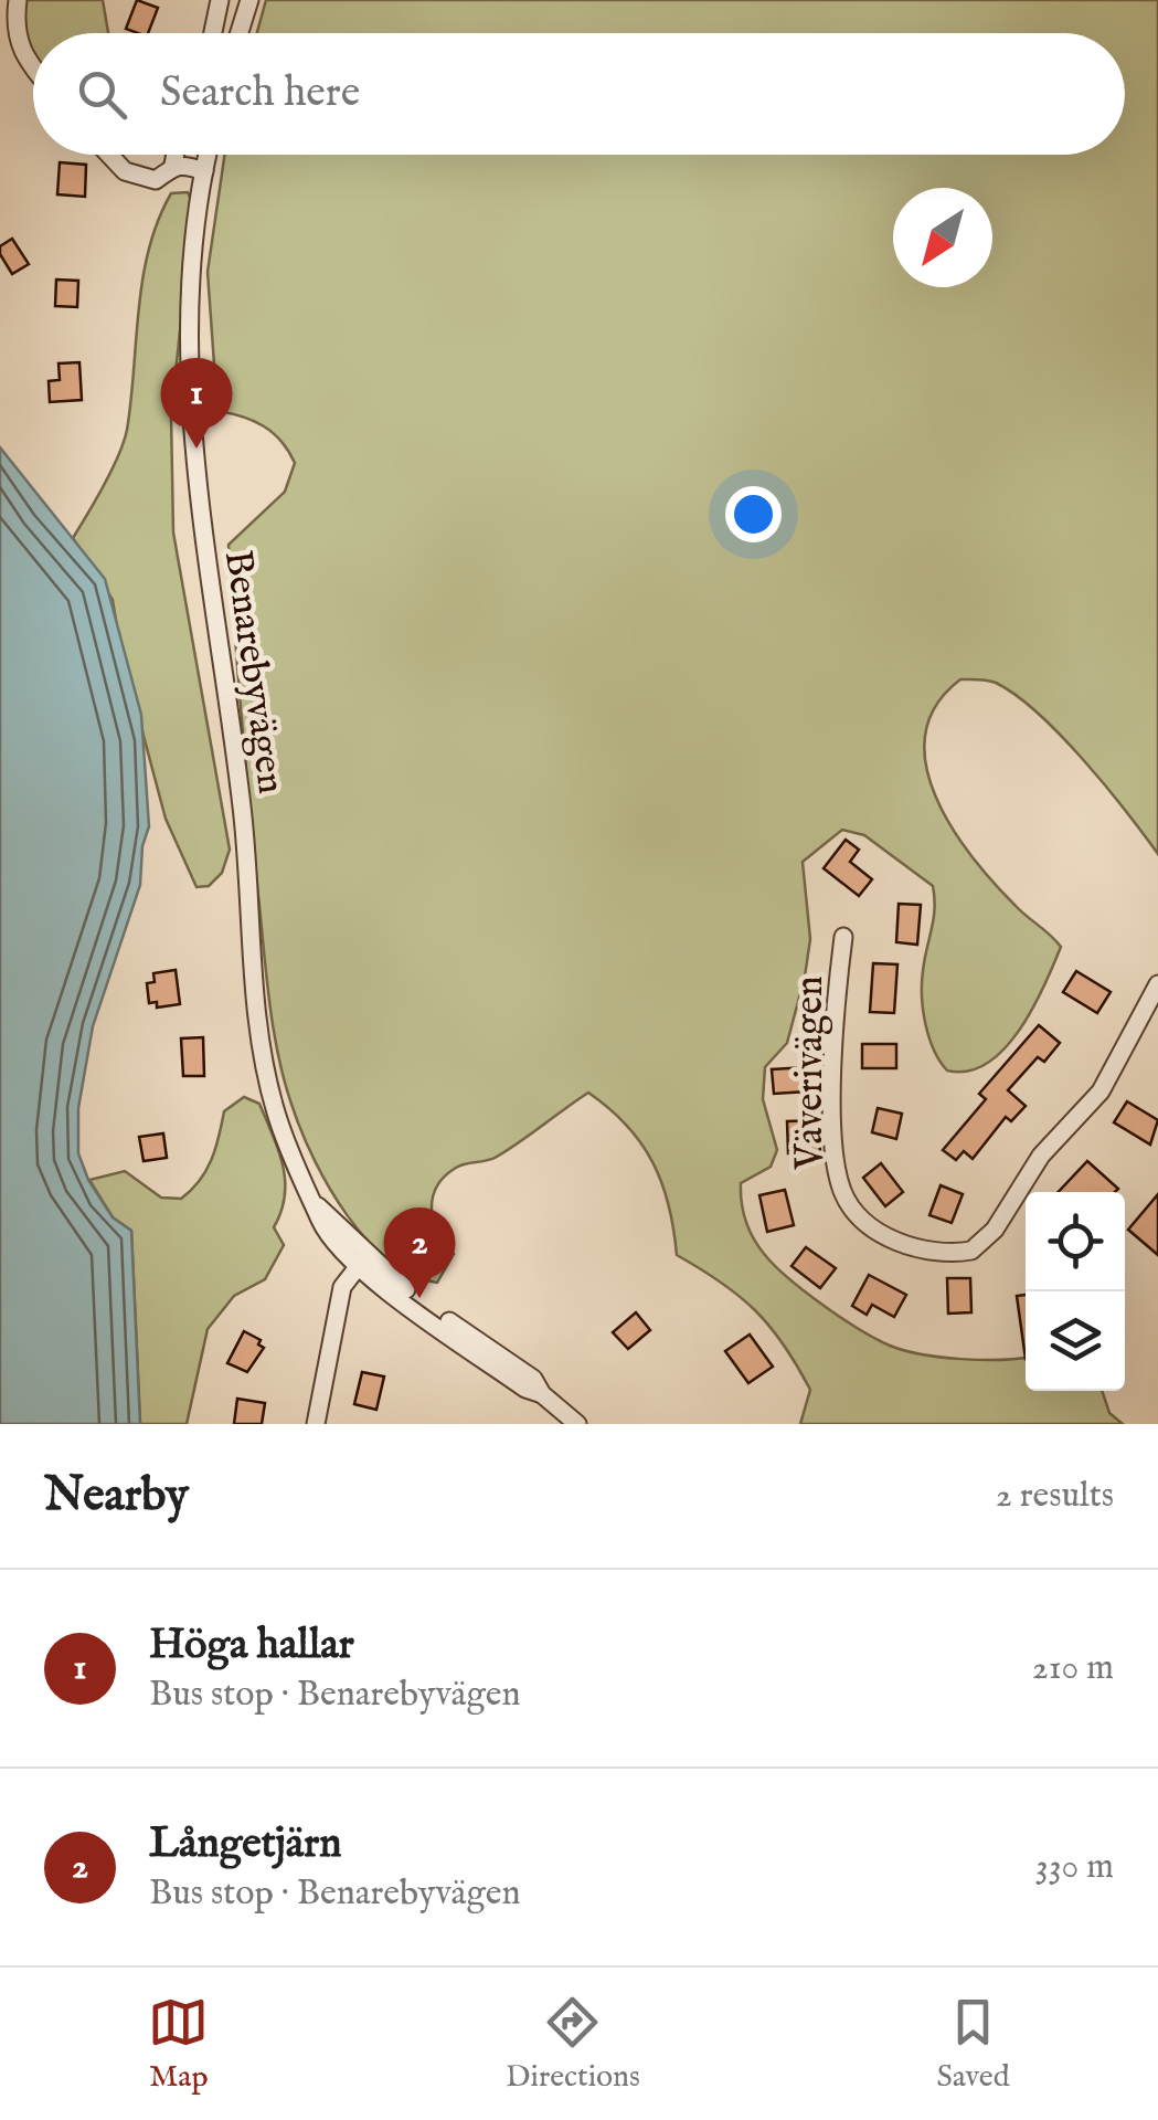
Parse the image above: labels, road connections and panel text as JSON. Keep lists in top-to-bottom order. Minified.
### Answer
{"streets":{"street":["Benarebyvägen","Väverivägen"]},"north":"bottom left","page":{"search":"Search here","pins":["1","2"],"heading":["Nearby","2 results"],"list":[{"mark":"1","name":"Höga hallar","note":"Bus stop · Benarebyvägen","value":"210 m"},{"mark":"2","name":"Långetjärn","note":"Bus stop · Benarebyvägen","value":"330 m"}],"nav":["Map","Directions","Saved"]}}
